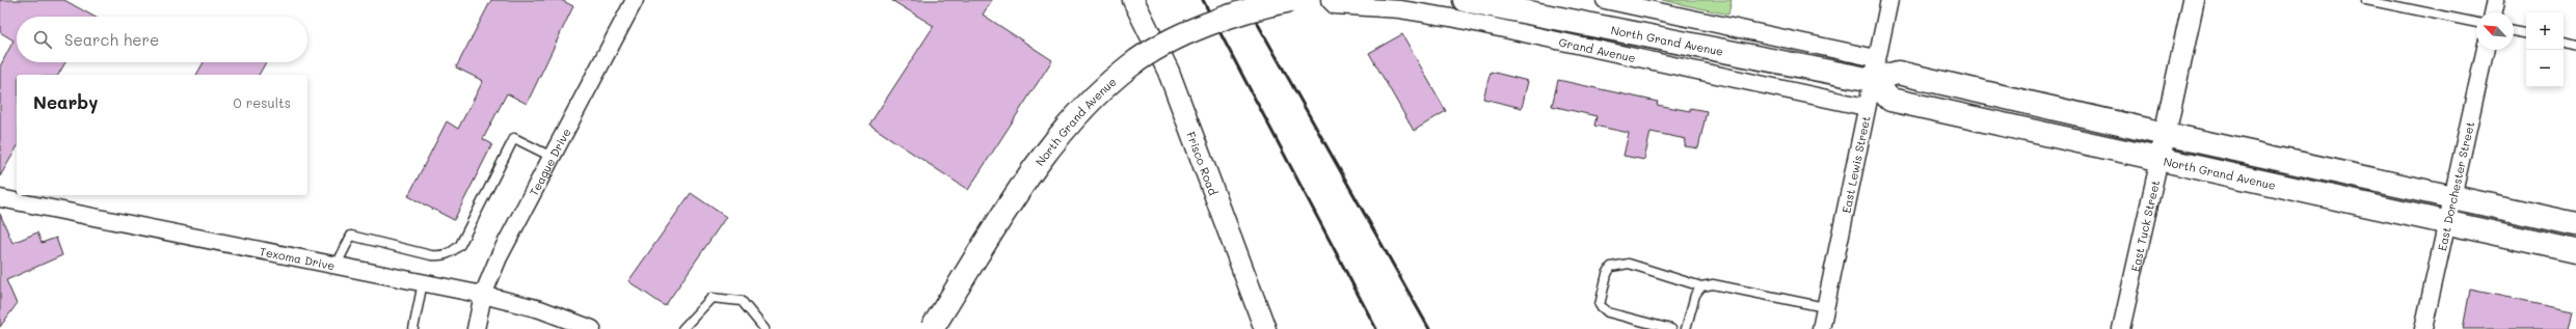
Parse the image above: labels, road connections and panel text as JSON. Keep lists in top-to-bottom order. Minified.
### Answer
{"streets":{"main road":["North Grand Avenue"],"street":["Grand Avenue","Teague Drive","Frisco Road","East Lewis Street","East Dorchester Street","East Tuck Street","Texoma Drive"]},"crossings":[["North Grand Avenue","East Lewis Street"],["North Grand Avenue","East Dorchester Street"],["North Grand Avenue","East Tuck Street"],["Grand Avenue","East Lewis Street"],["Teague Drive","Texoma Drive"]],"north":"top left","page":{"map_buttons":["+","−"],"search":"Search here","heading":["Nearby","0 results"]}}
